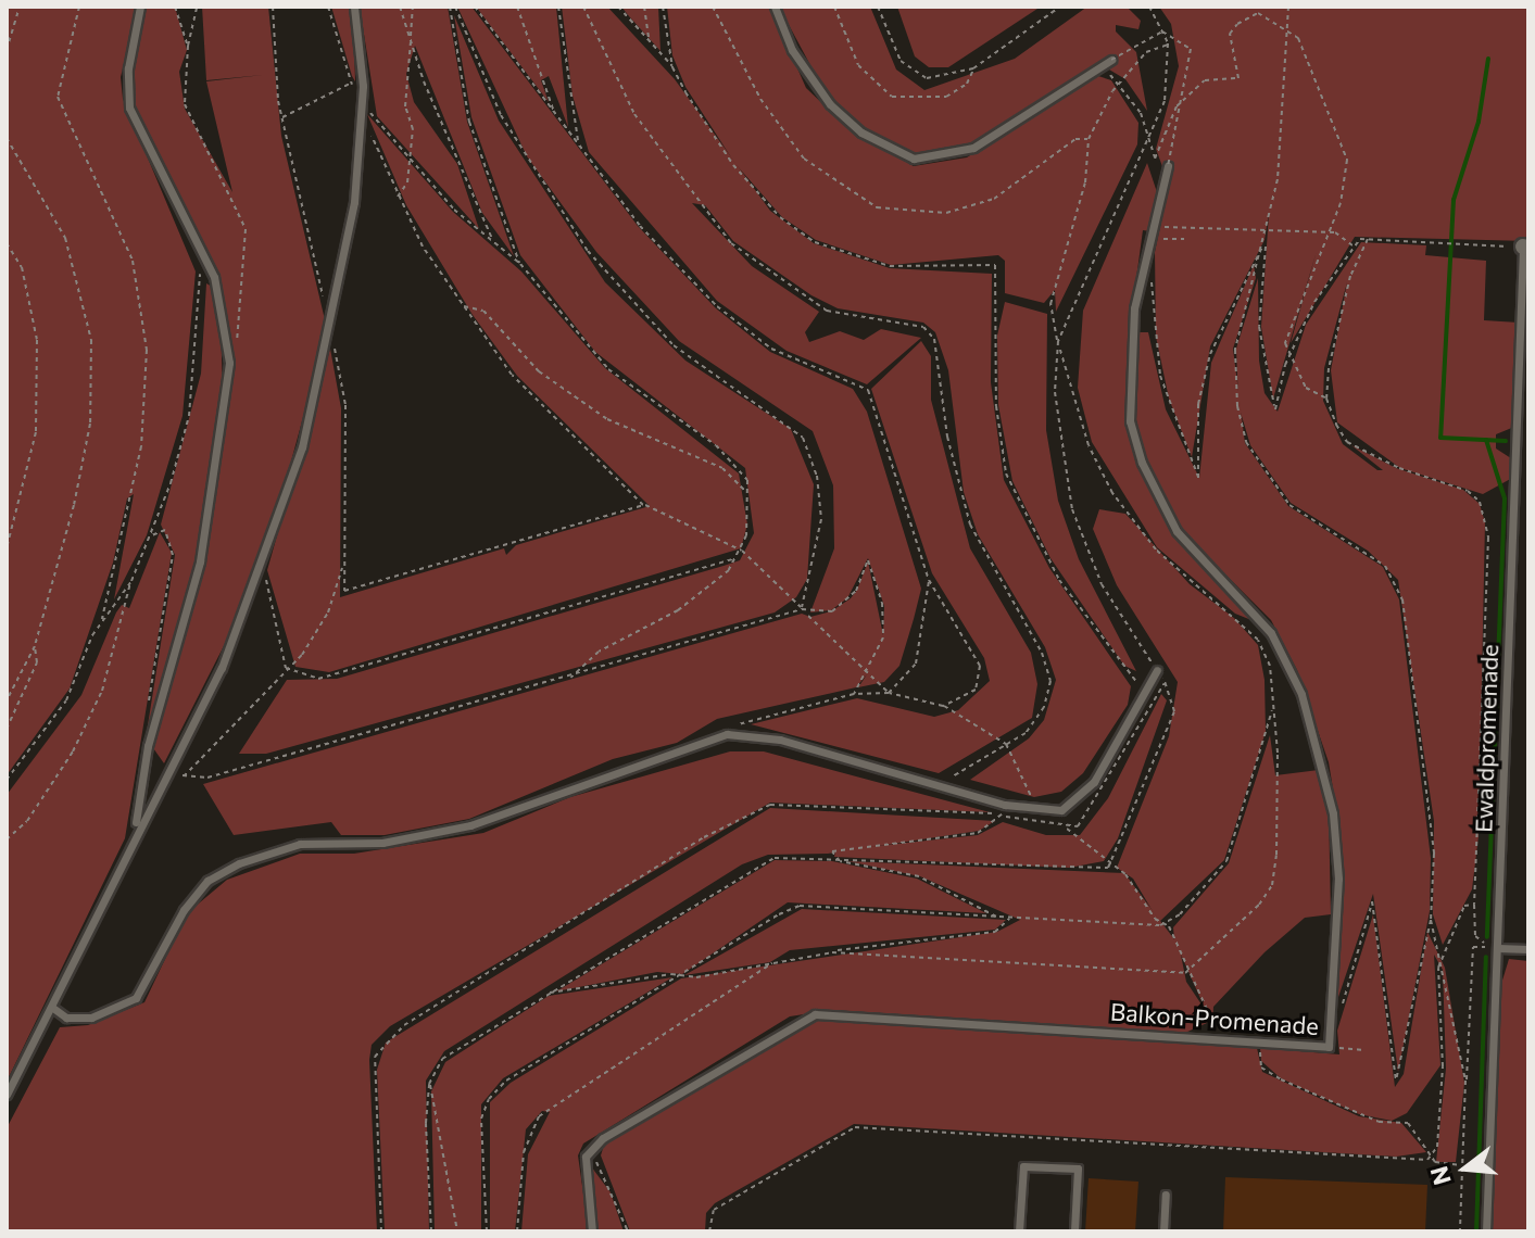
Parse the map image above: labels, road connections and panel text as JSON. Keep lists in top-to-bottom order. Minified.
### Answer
{"streets":{"lane":["Ewaldpromenade","Balkon-Promenade"]},"north":"left"}
